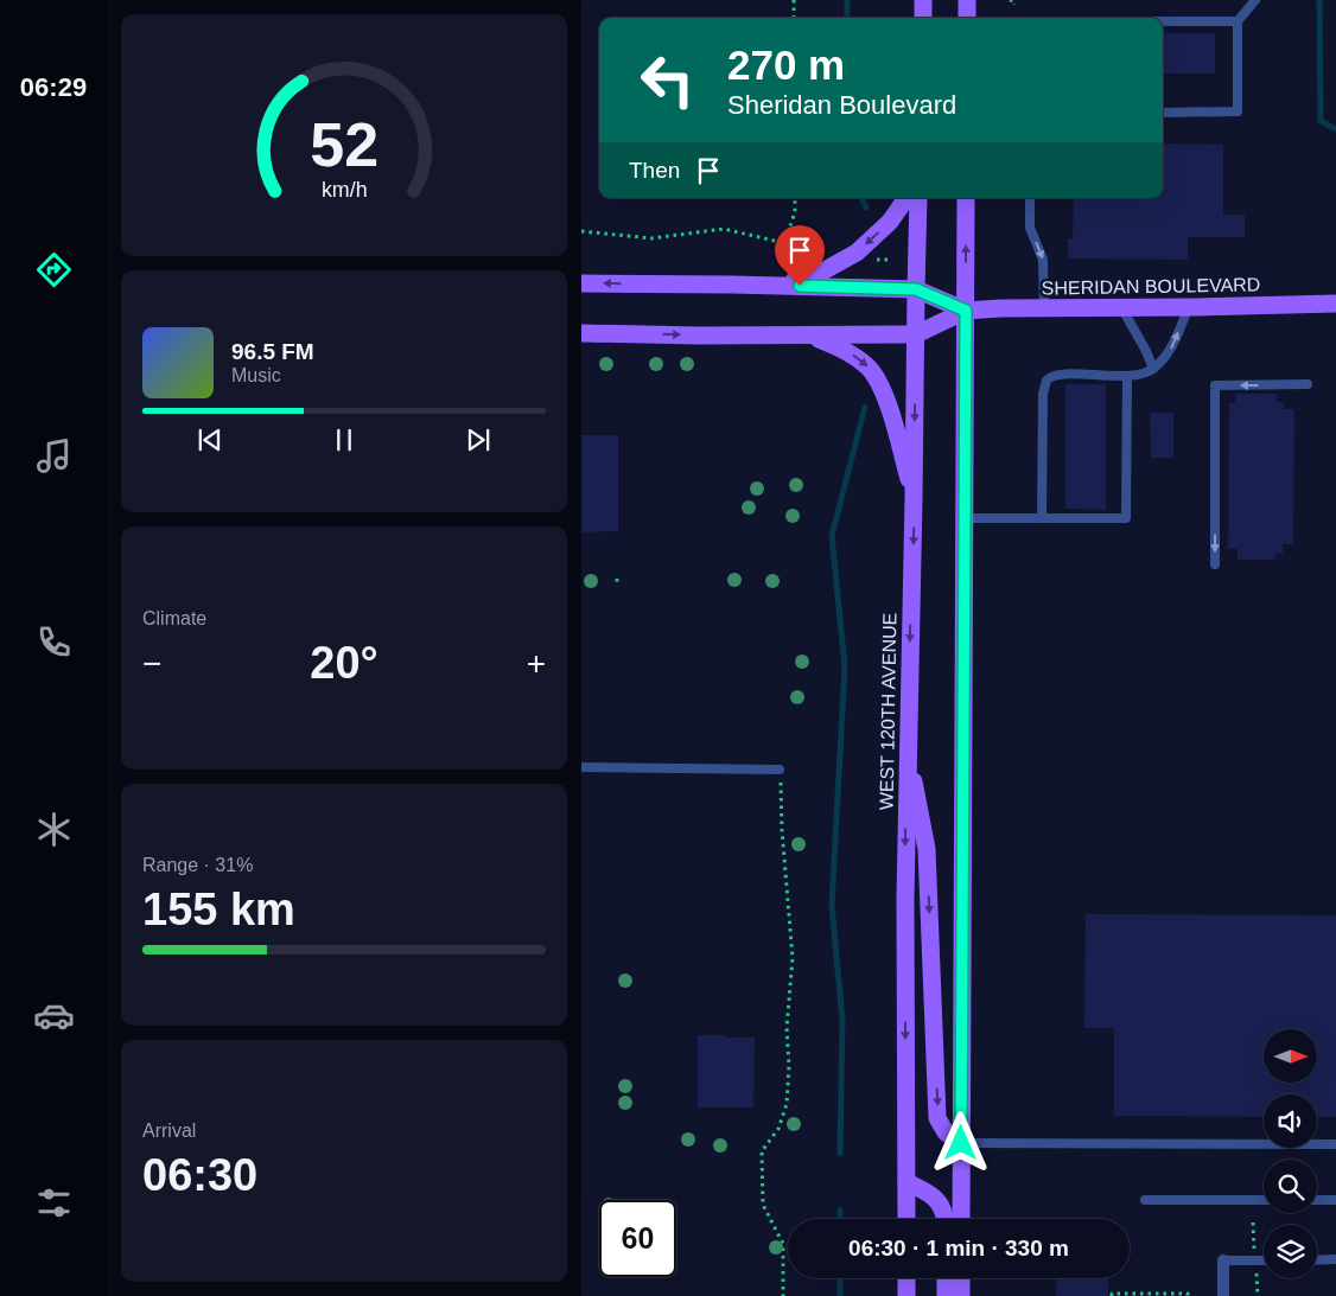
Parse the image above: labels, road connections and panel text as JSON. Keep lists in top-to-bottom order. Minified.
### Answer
{"streets":{"main road":["SHERIDAN BOULEVARD","WEST 120TH AVENUE"]},"crossings":[["SHERIDAN BOULEVARD","WEST 120TH AVENUE"]],"north":"right","page":{"tabs":"06:29","turn":["270 m","Sheridan Boulevard"],"then":"Then","song":["96.5 FM","Music"],"tile":["Climate",["Range · 31%","155 km"],["Arrival","06:30"]],"heat":["−","20°","+"],"limit":"60","trip":"06:30 · 1 min · 330 m","gauge":["52","km/h"]}}
